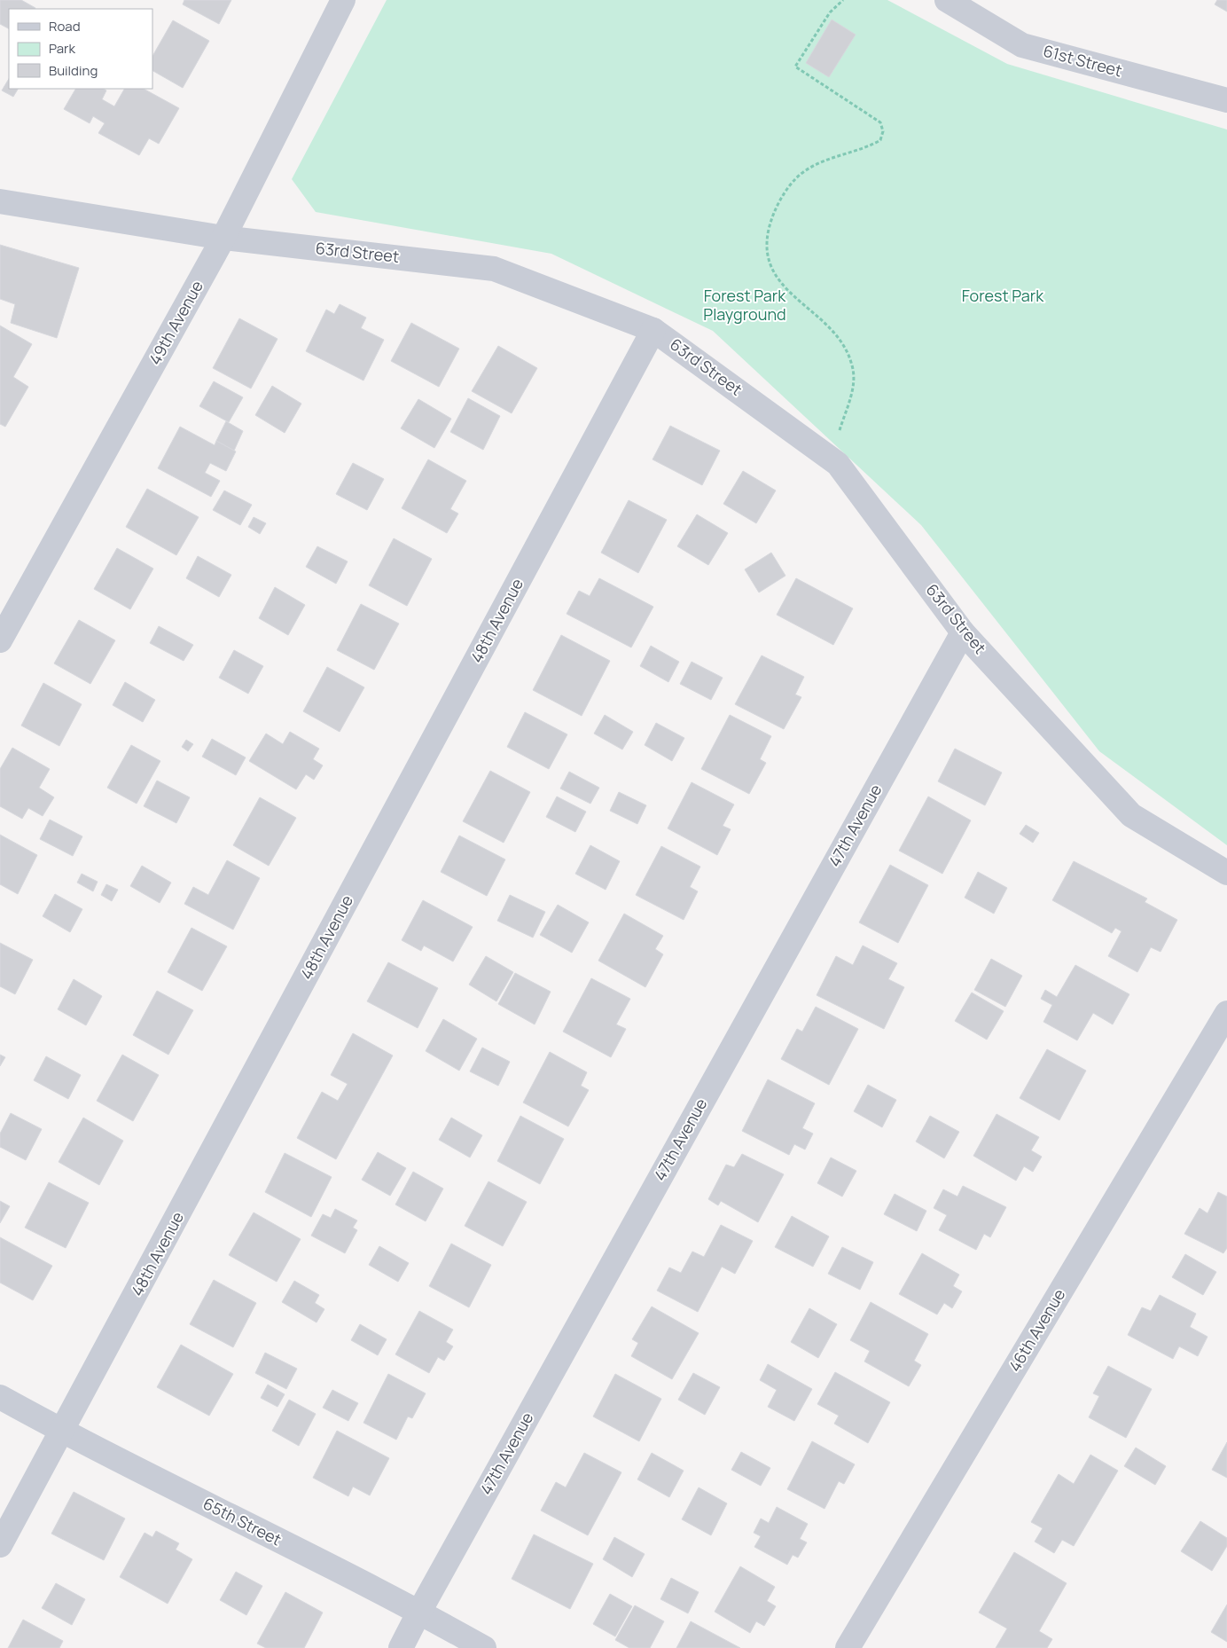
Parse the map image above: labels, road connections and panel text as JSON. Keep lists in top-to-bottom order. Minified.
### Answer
{"streets":{"street":["61st Street","63rd Street","49th Avenue","48th Avenue","47th Avenue","46th Avenue","65th Street"]},"crossings":[["63rd Street","49th Avenue"],["63rd Street","48th Avenue"],["63rd Street","47th Avenue"],["48th Avenue","65th Street"],["47th Avenue","65th Street"]],"parks":["Forest Park Playground","Forest Park"],"legend":["Road","Park","Building"]}
